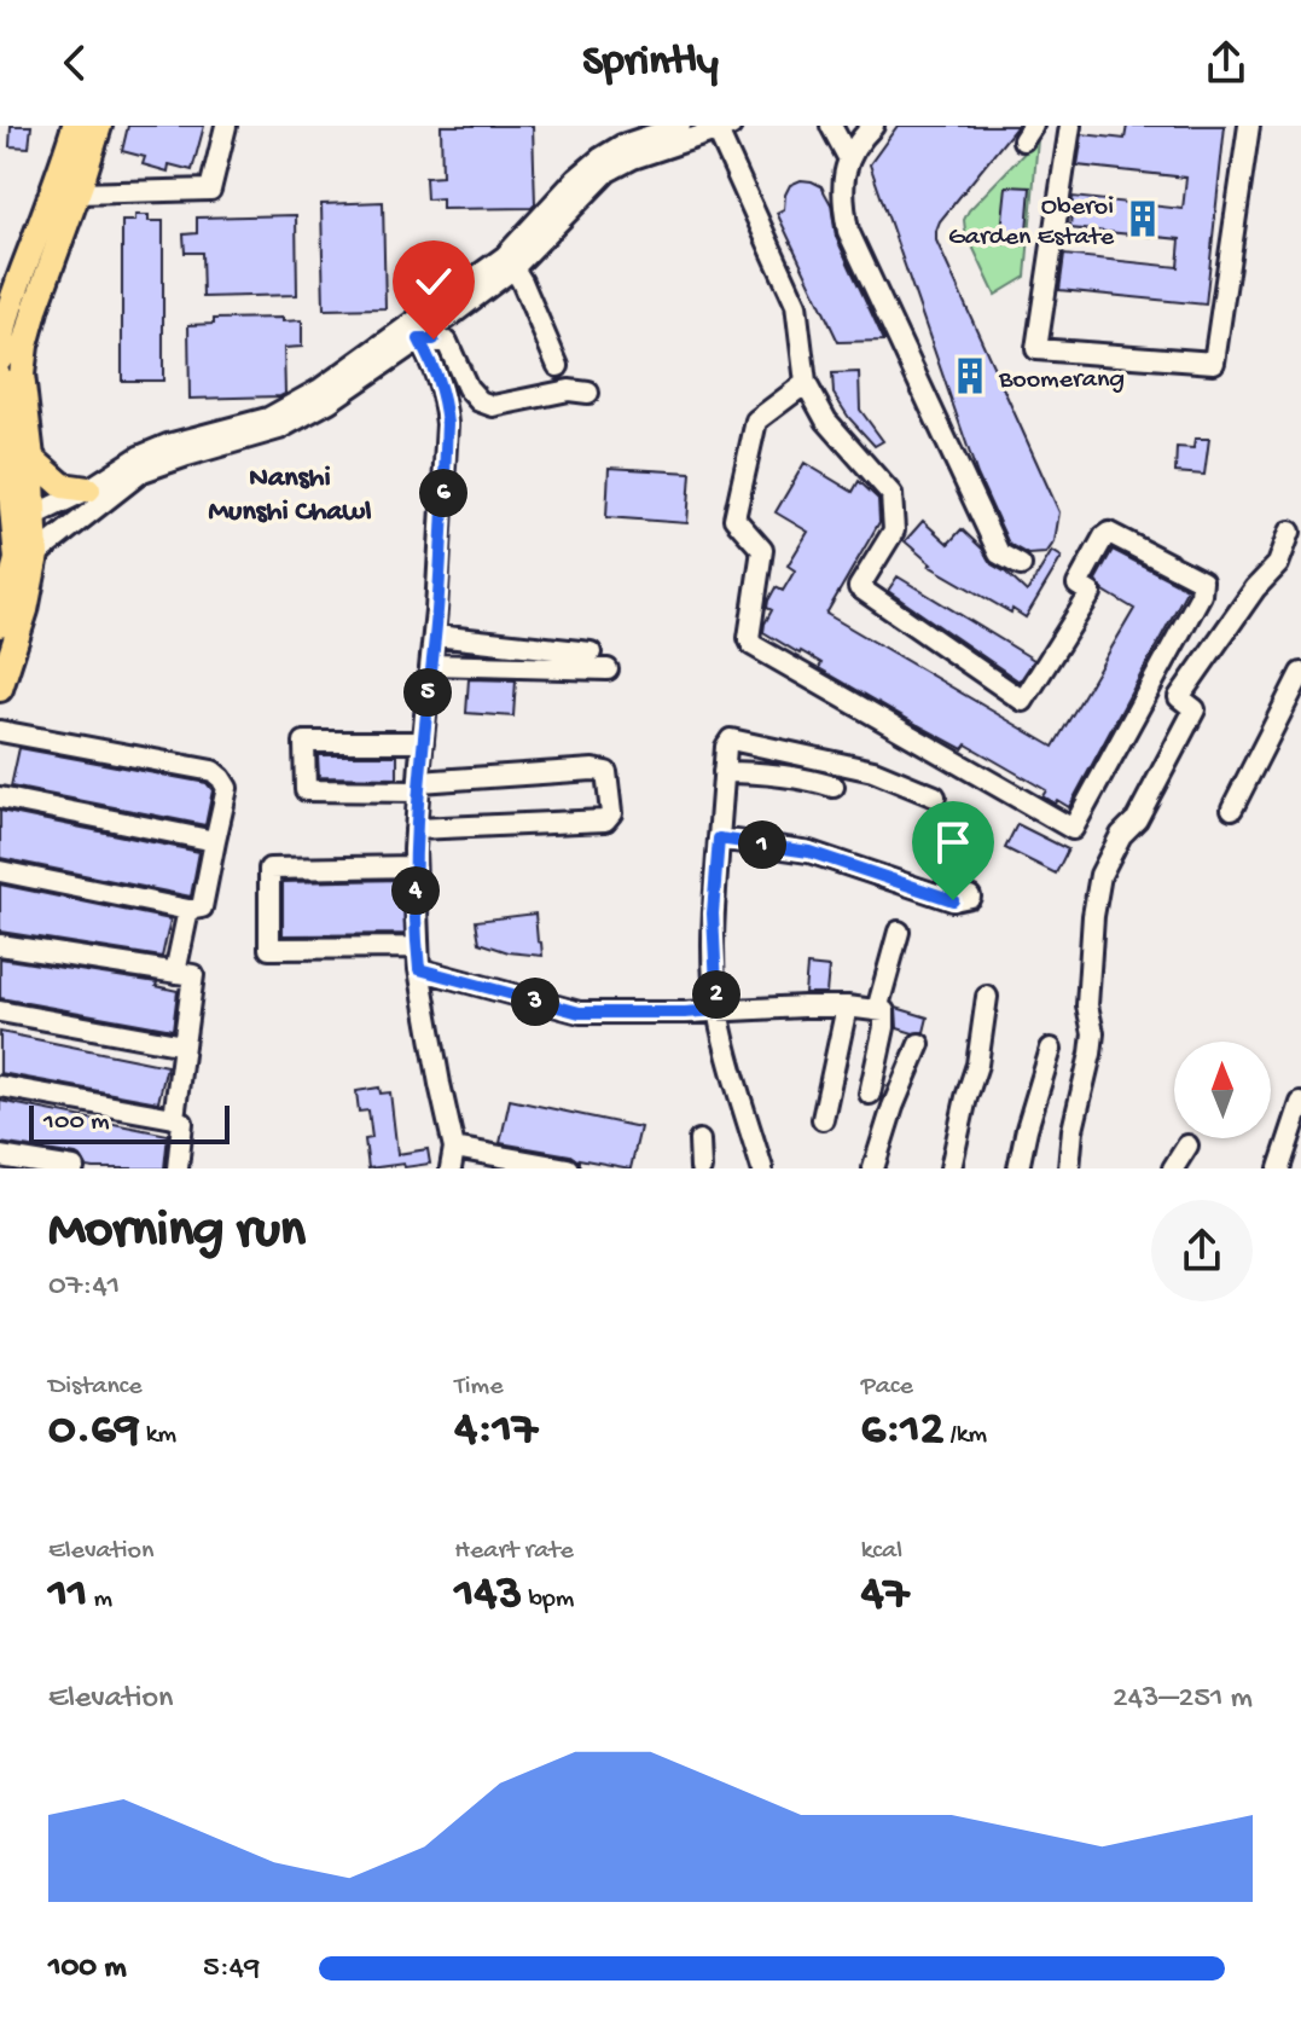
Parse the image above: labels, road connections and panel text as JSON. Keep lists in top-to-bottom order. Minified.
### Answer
{"districts":["Nanshi Munshi Chawl"],"places":{"building":["Oberoi Garden Estate","Boomerang"]},"scale_bar":"100 m","north":"top","page":{"header":"Sprintly","pins":["6","5","1","4","2","3"],"scale":"100 m","heading":["Morning run","07:41"],"stats":[["Distance","0.69 km"],["Time","4:17"],["Pace","6:12 /km"],["Elevation","11 m"],["Heart rate","143 bpm"],["kcal","47"]],"chart":["Elevation","243–251 m"],"list":[{"name":"100 m","note":"5:49"}]}}
